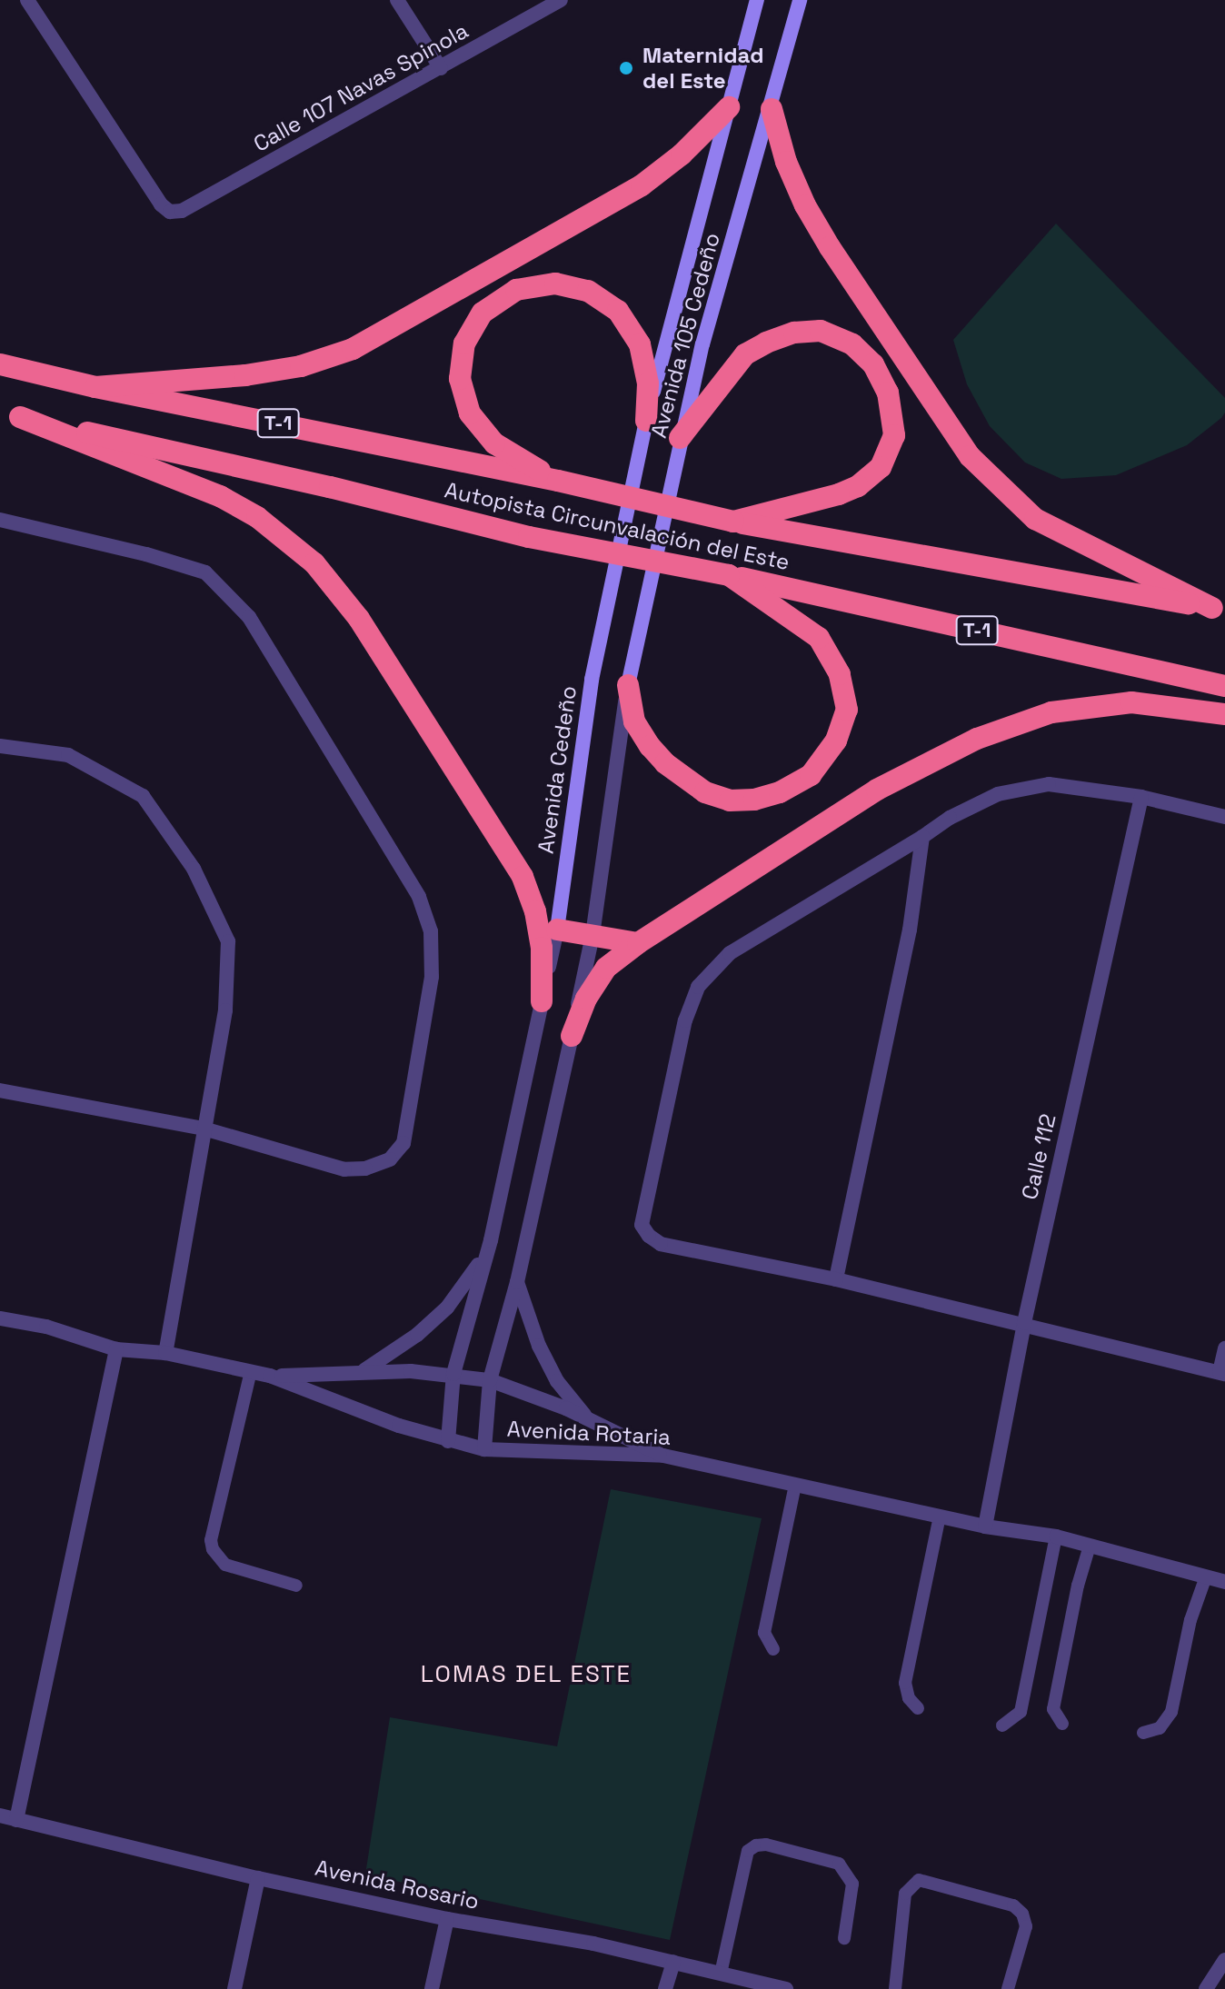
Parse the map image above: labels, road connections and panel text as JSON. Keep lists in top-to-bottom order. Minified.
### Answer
{"streets":{"highway":["T-1","Autopista Circunvalación del Este"],"main road":["Avenida 105 Cedeño","Avenida Cedeño"],"street":["Calle 107 Navas Spinola","Calle 112","Avenida Rotaria","Avenida Rosario"]},"crossings":[["Avenida Cedeño","Avenida Rotaria"],["Calle 112","Avenida Rotaria"]],"districts":["LOMAS DEL ESTE"],"places":["Maternidad del Este"]}
